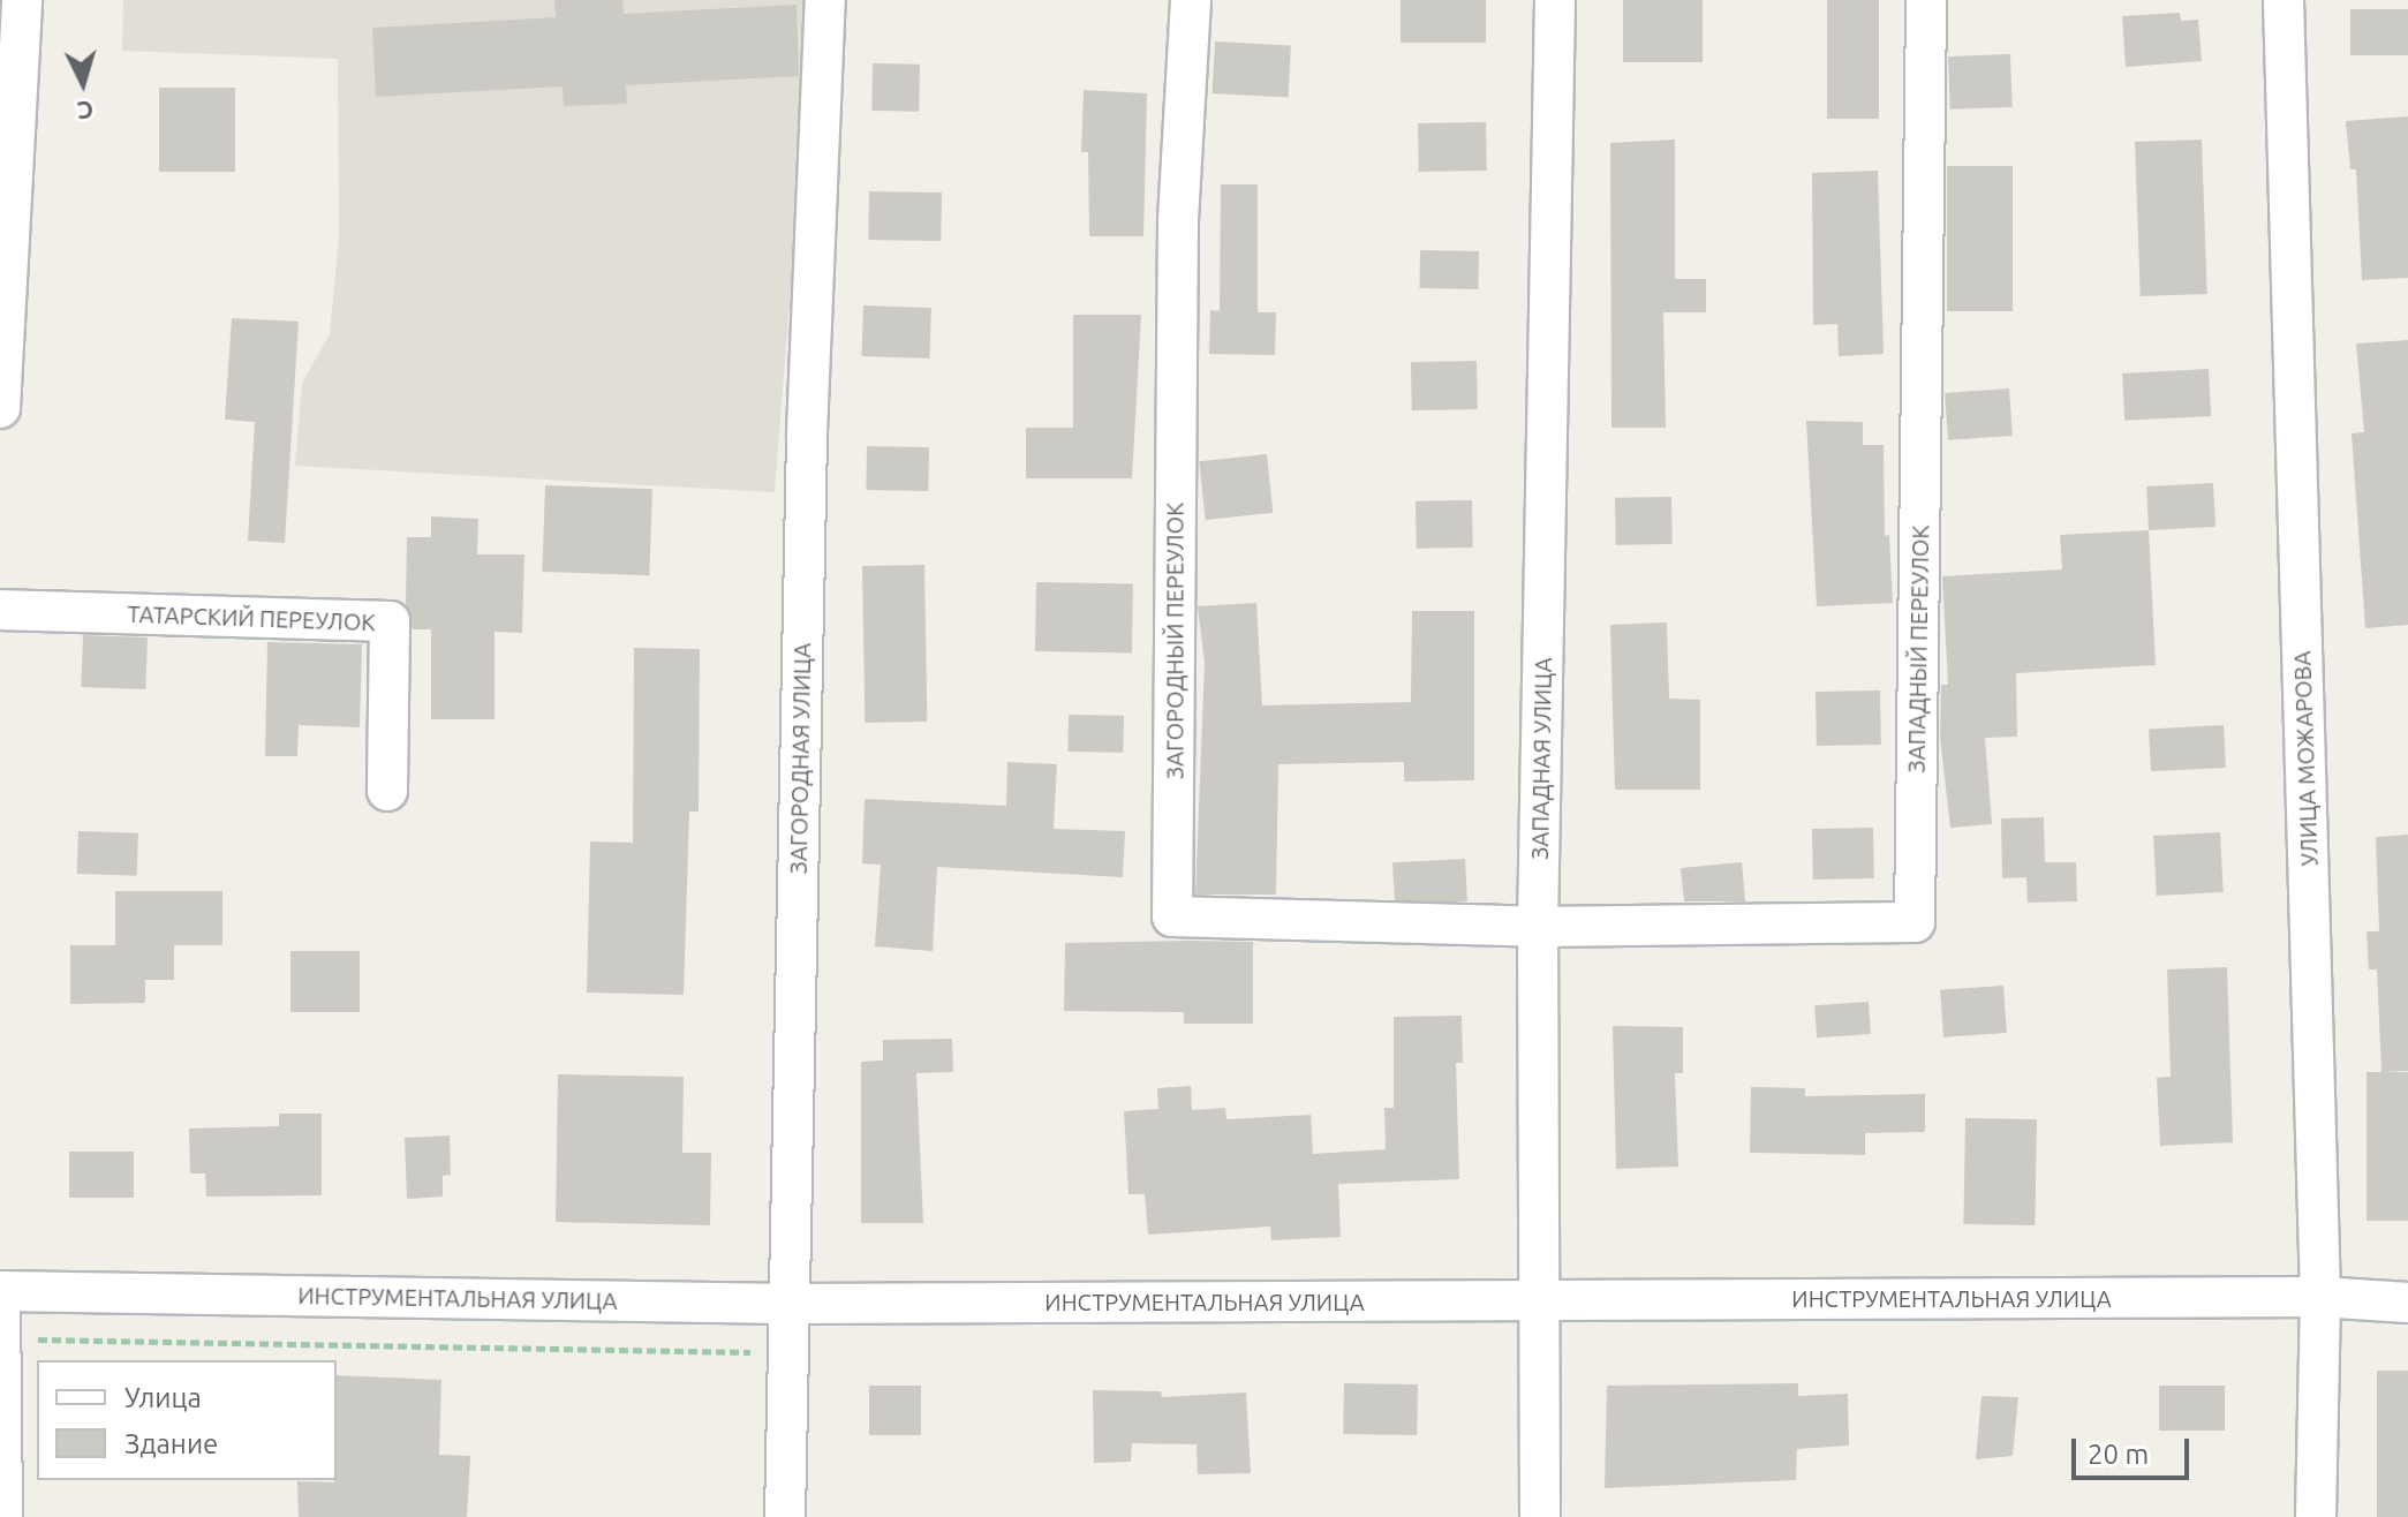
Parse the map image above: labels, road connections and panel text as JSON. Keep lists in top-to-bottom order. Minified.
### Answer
{"streets":{"street":["ТАТАРСКИЙ ПЕРЕУЛОК","ЗАГОРОДНЫЙ ПЕРЕУЛОК","ЗАПАДНЫЙ ПЕРЕУЛОК","ЗАГОРОДНАЯ УЛИЦА","ЗАПАДНАЯ УЛИЦА","УЛИЦА МОЖАРОВА","ИНСТРУМЕНТАЛЬНАЯ УЛИЦА"]},"crossings":[["ЗАГОРОДНЫЙ ПЕРЕУЛОК","ЗАПАДНЫЙ ПЕРЕУЛОК"],["ЗАГОРОДНЫЙ ПЕРЕУЛОК","ЗАПАДНАЯ УЛИЦА"],["ЗАПАДНЫЙ ПЕРЕУЛОК","ЗАПАДНАЯ УЛИЦА"],["ЗАГОРОДНАЯ УЛИЦА","ИНСТРУМЕНТАЛЬНАЯ УЛИЦА"],["ЗАПАДНАЯ УЛИЦА","ИНСТРУМЕНТАЛЬНАЯ УЛИЦА"],["УЛИЦА МОЖАРОВА","ИНСТРУМЕНТАЛЬНАЯ УЛИЦА"]],"legend":["Улица","Здание"],"scale_bar":"20 m","north":"bottom"}
